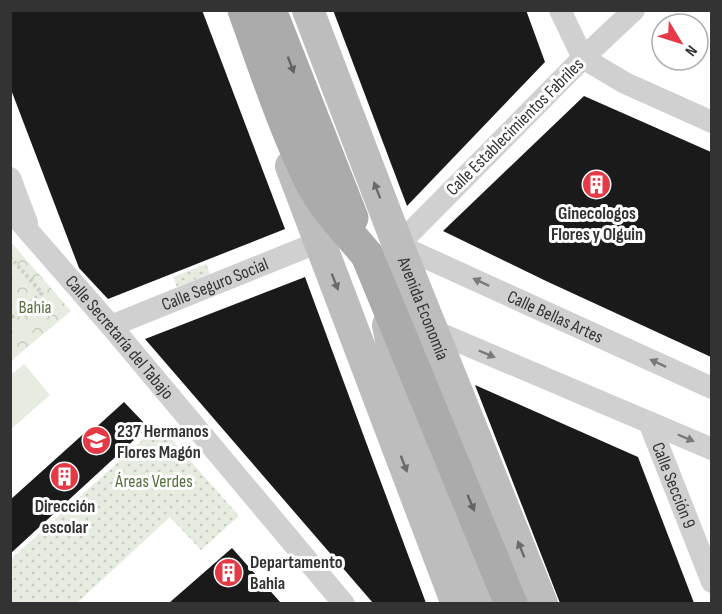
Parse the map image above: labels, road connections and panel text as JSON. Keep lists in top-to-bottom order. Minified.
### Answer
{"streets":{"main road":["Avenida Economía"],"street":["Calle Establecimientos Fabriles","Calle Seguro Social","Calle Bellas Artes","Calle Secretaría del Tabajo","Calle Sección 9"]},"crossings":[["Calle Establecimientos Fabriles","Avenida Economía"],["Calle Establecimientos Fabriles","Calle Bellas Artes"],["Calle Seguro Social","Calle Secretaría del Tabajo"],["Avenida Economía","Calle Bellas Artes"]],"parks":["Bahia","Áreas Verdes"],"places":{"building":["Ginecologos Flores y Olguin","Dirección escolar","Departamento Bahia"],"school or university":["237 Hermanos Flores Magón"]},"north":"bottom right"}
